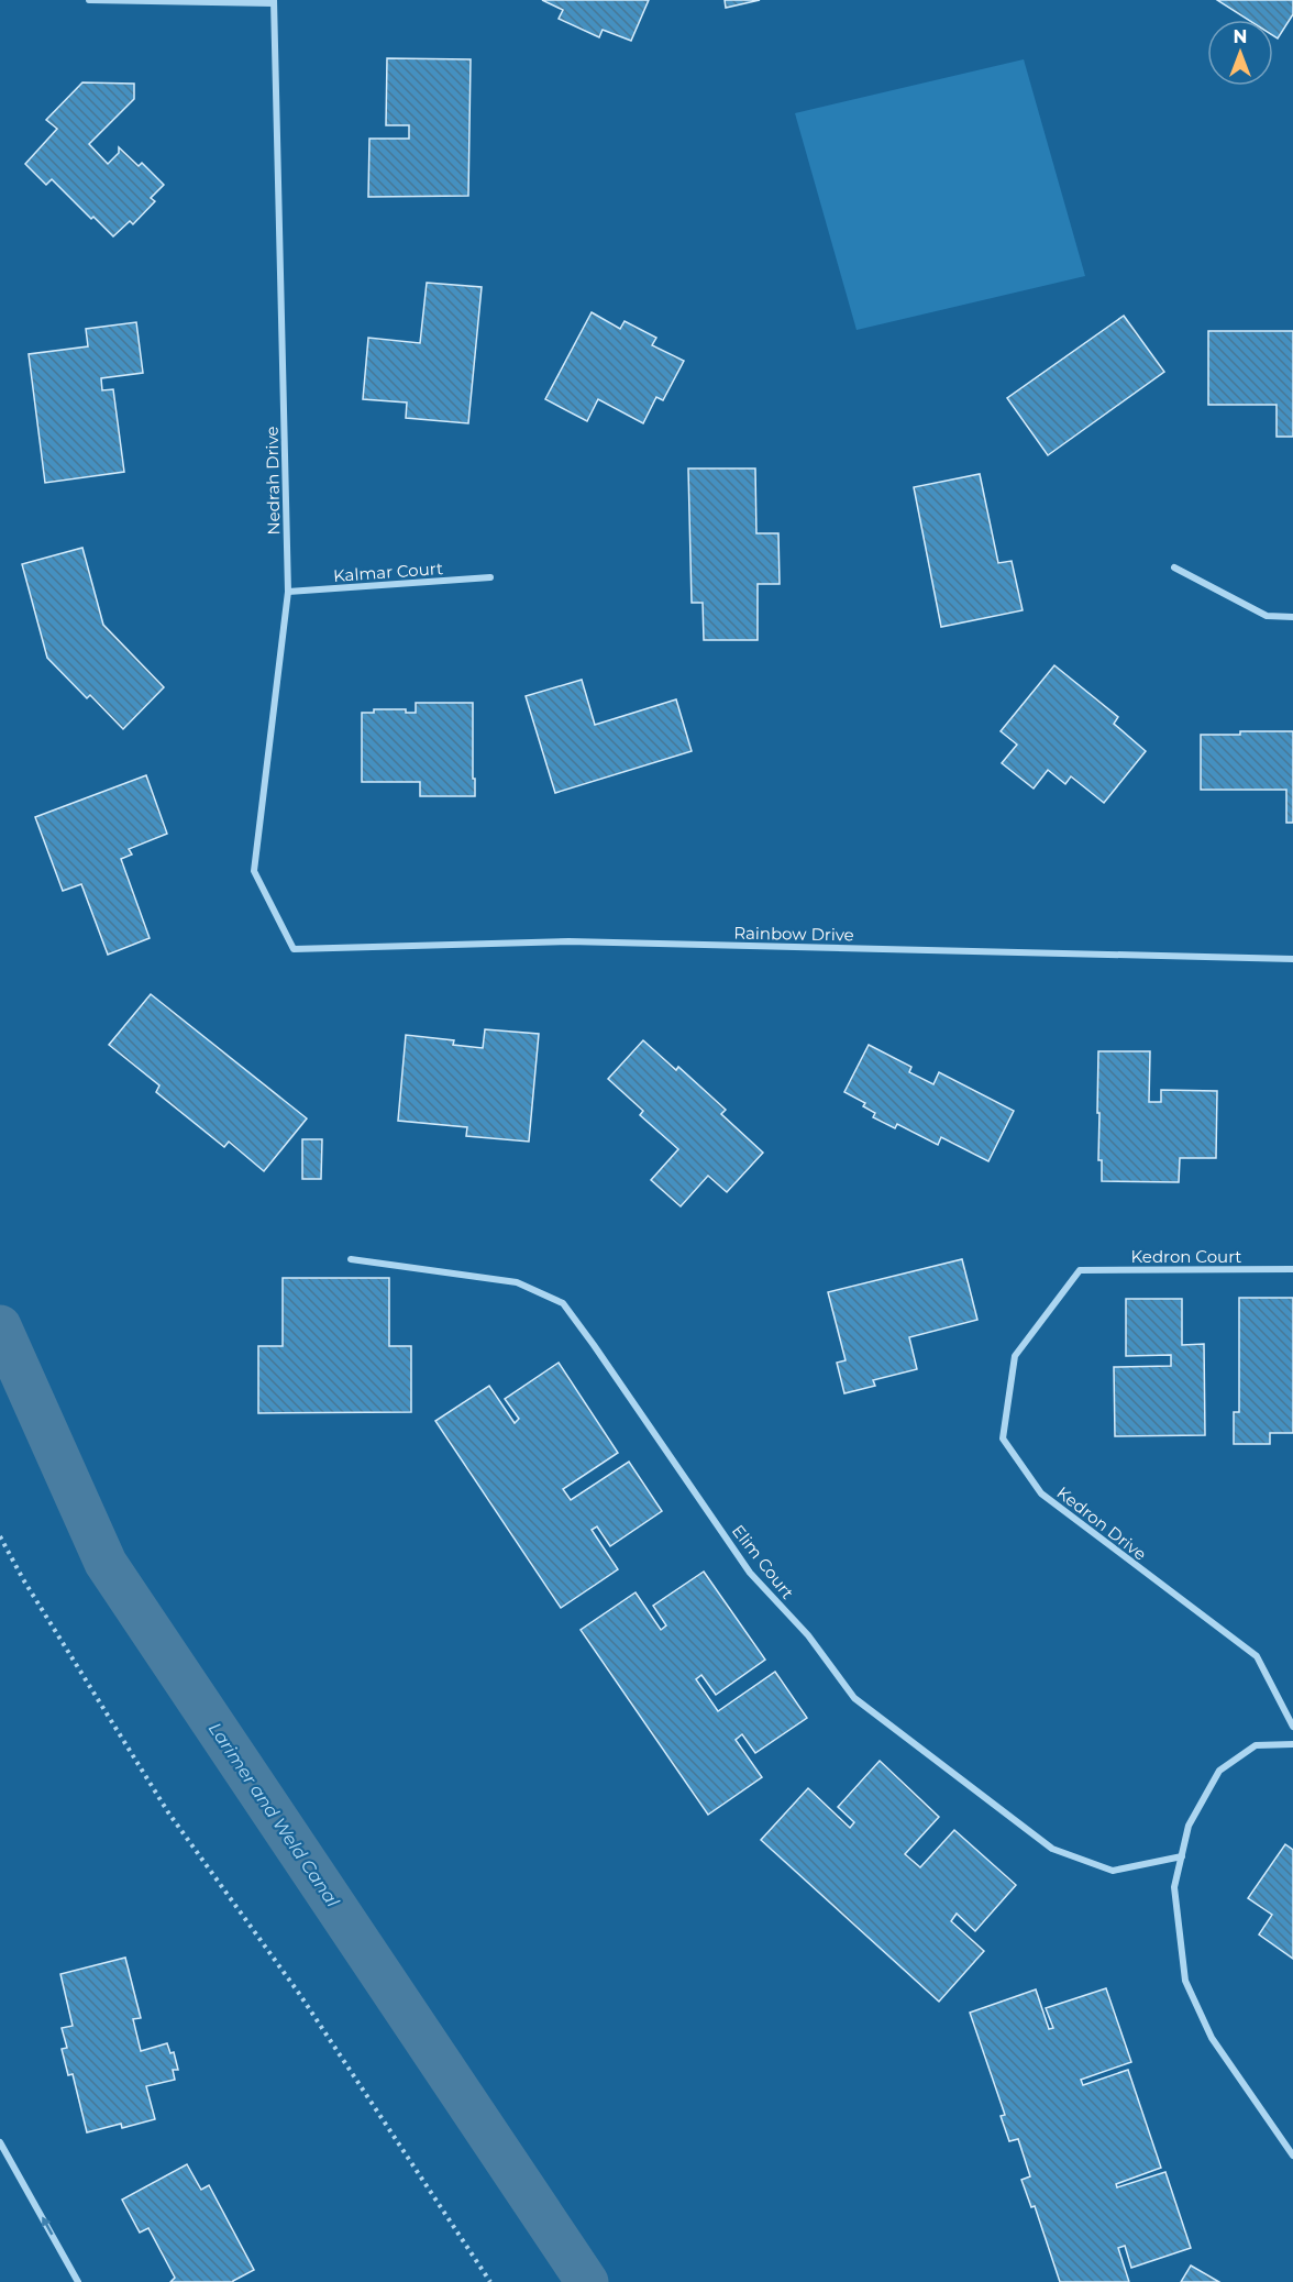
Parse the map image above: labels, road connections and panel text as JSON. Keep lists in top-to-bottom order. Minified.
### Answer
{"streets":{"street":["Nedrah Drive","Kalmar Court","Rainbow Drive","Kedron Court","Kedron Drive","Elim Court"]},"crossings":[["Nedrah Drive","Kalmar Court"],["Nedrah Drive","Rainbow Drive"],["Kedron Court","Kedron Drive"]],"water":["Larimer and Weld Canal"],"north":"top"}
